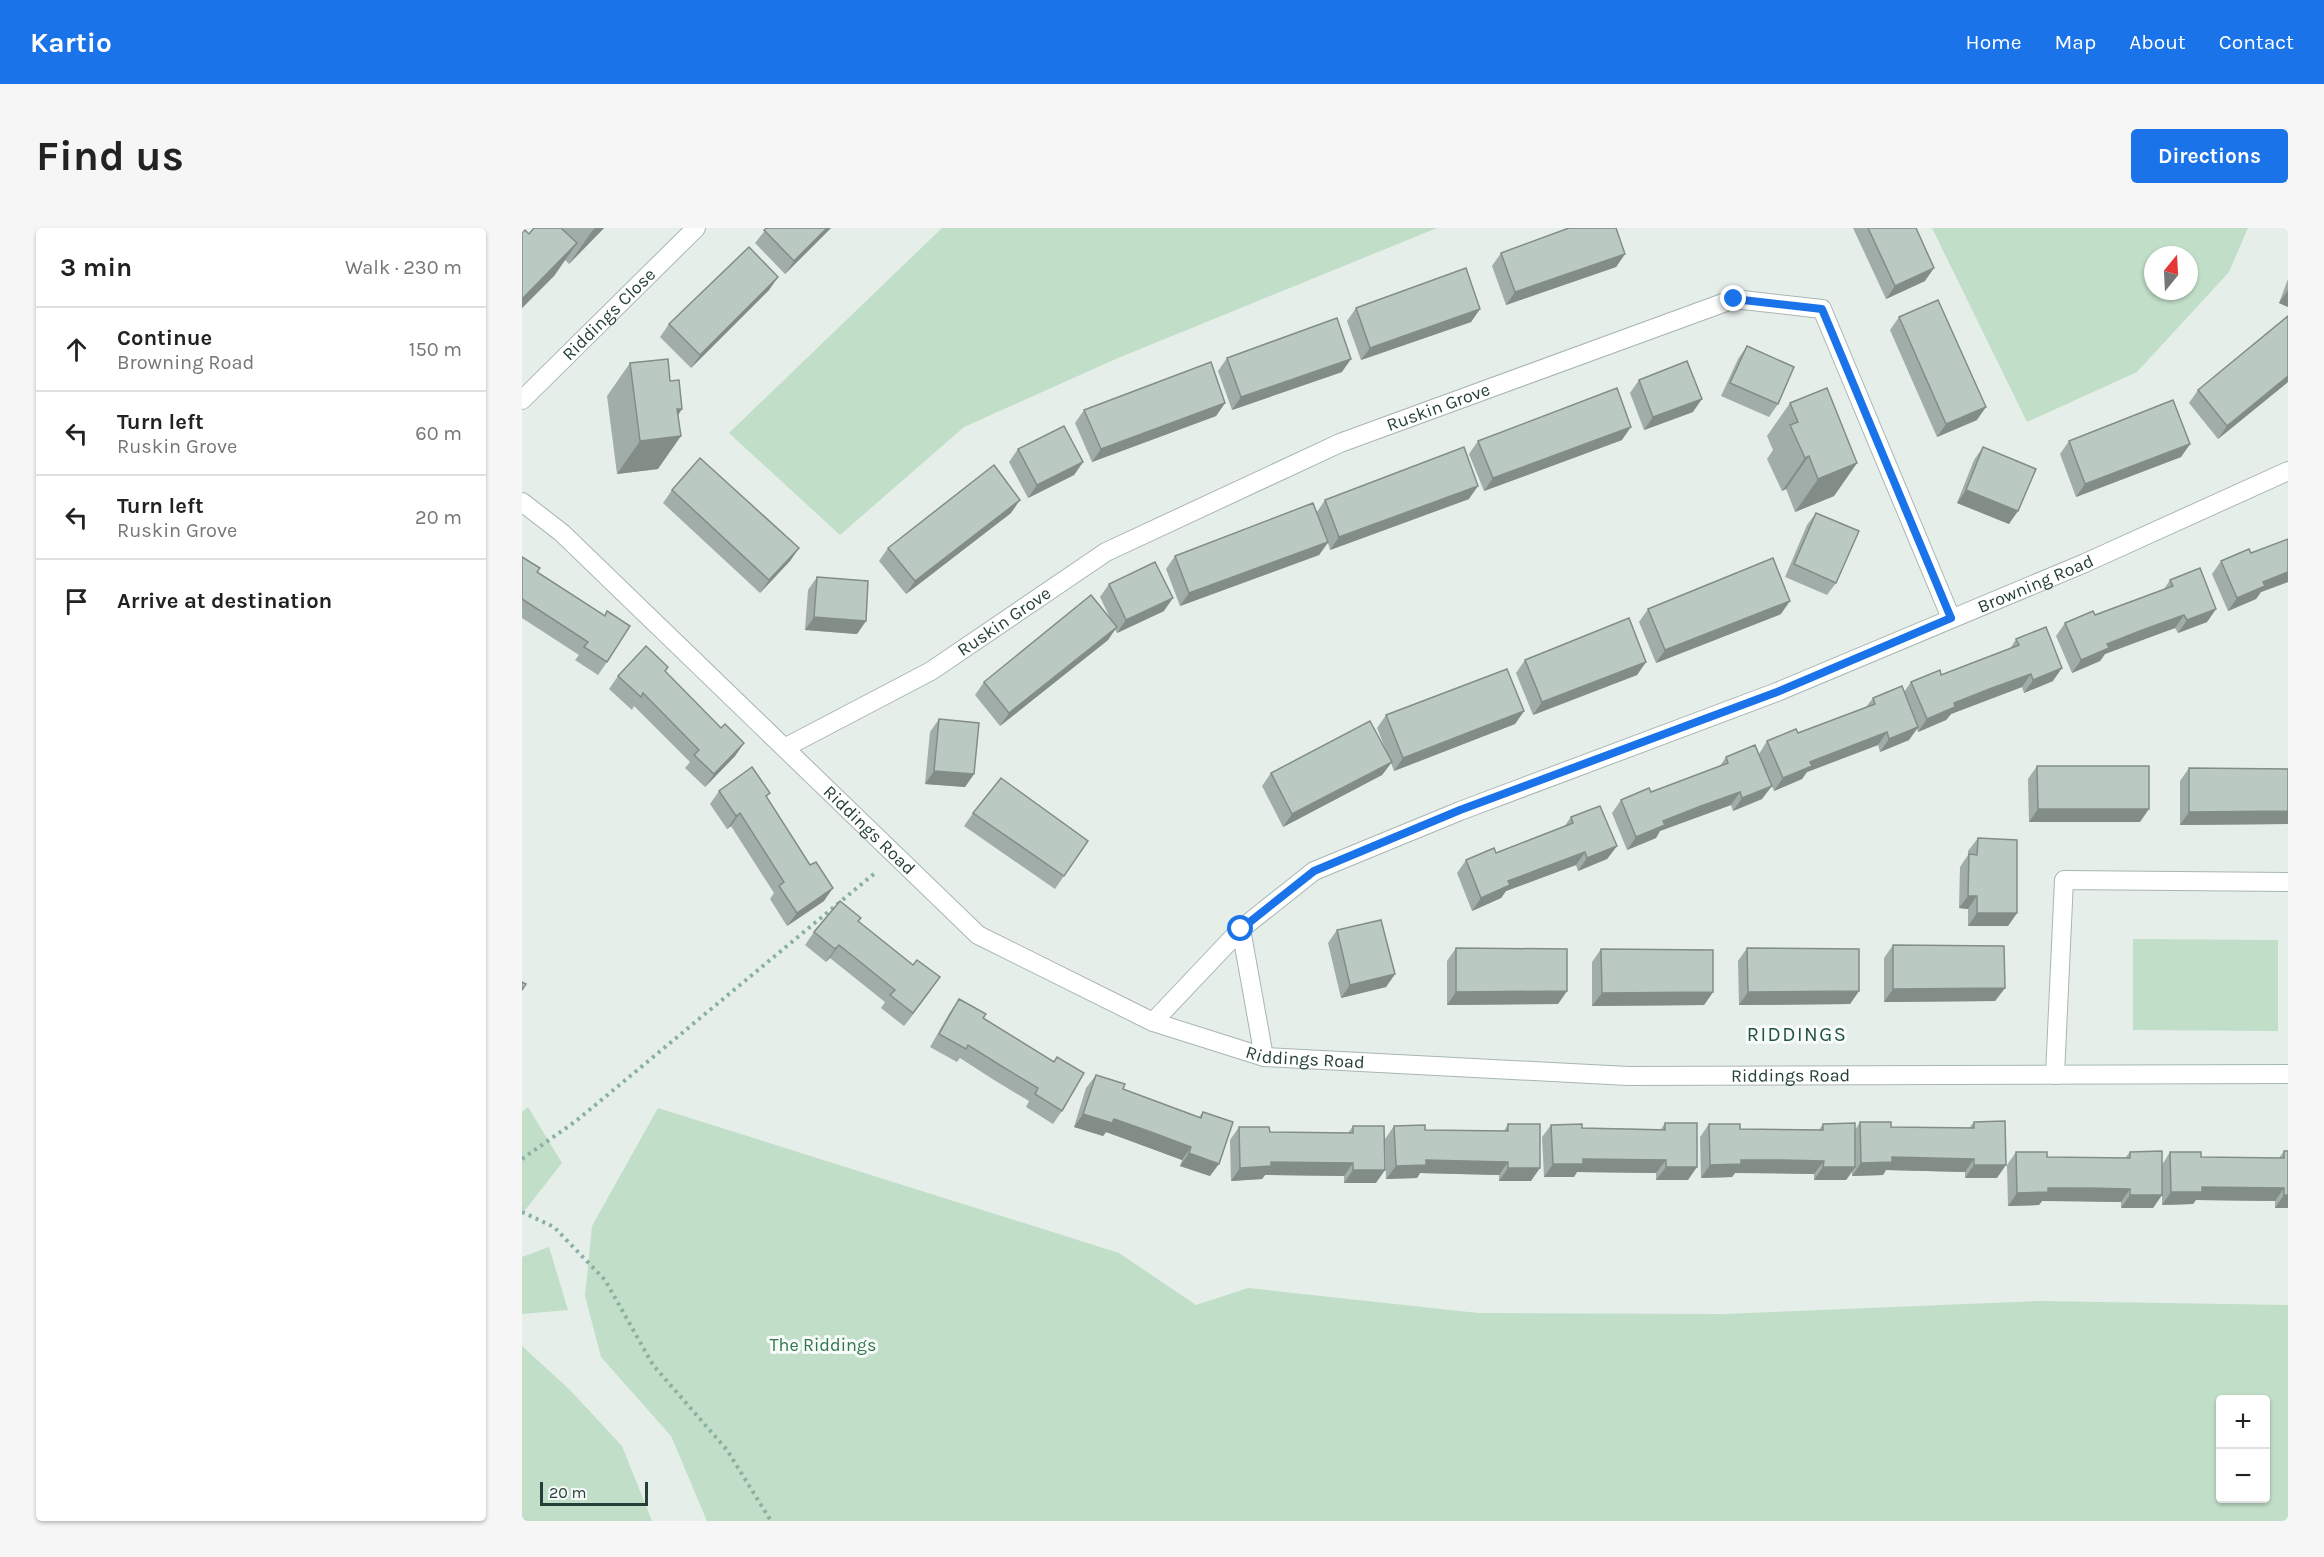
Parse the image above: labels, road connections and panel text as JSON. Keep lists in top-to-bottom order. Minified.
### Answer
{"streets":{"street":["Riddings Close","Ruskin Grove","Browning Road","Riddings Road"]},"crossings":[["Ruskin Grove","Browning Road"],["Ruskin Grove","Riddings Road"],["Browning Road","Riddings Road"]],"districts":["RIDDINGS"],"parks":["The Riddings"],"scale_bar":"20 m","north":"top","page":{"header":"Kartio","nav":["Home","Map","About","Contact"],"buttons":"Directions","title":"Find us","heading":["3 min","Walk · 230 m"],"list":[["Continue","Browning Road","150 m"],["Turn left","Ruskin Grove","60 m"],["Turn left","Ruskin Grove","20 m"],"Arrive at destination"],"map_buttons":["+","−"],"scale":"20 m"}}
